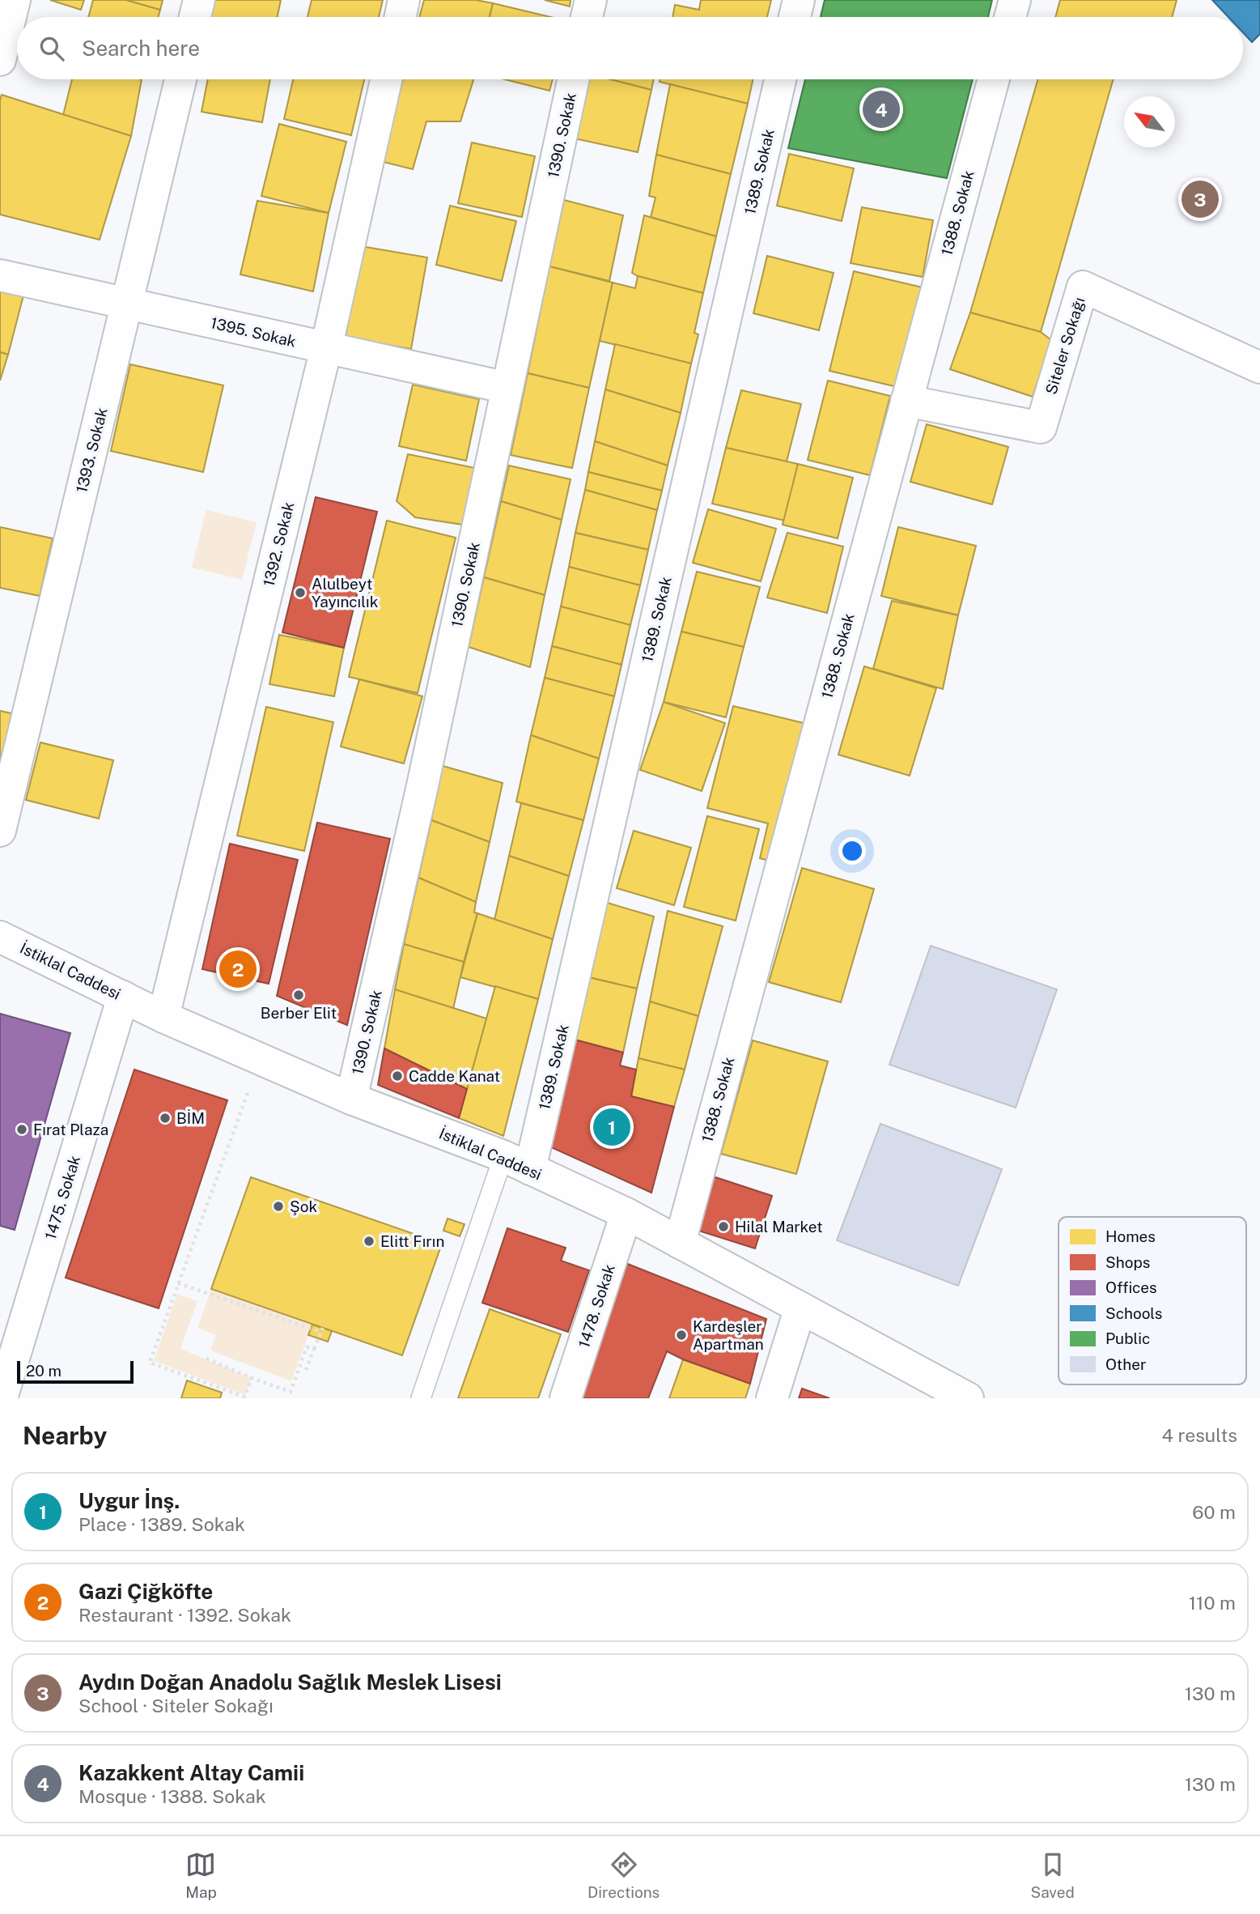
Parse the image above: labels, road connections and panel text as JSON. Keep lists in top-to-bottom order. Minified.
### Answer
{"streets":{"street":["1390. Sokak","1389. Sokak","1388. Sokak","1395. Sokak","Siteler Sokağı","1393. Sokak","1392. Sokak","İstiklal Caddesi","1475. Sokak","1478. Sokak"]},"crossings":[["1390. Sokak","1395. Sokak"],["1390. Sokak","İstiklal Caddesi"],["1389. Sokak","İstiklal Caddesi"],["1388. Sokak","Siteler Sokağı"],["1388. Sokak","İstiklal Caddesi"],["1395. Sokak","1393. Sokak"],["1395. Sokak","1392. Sokak"],["1392. Sokak","İstiklal Caddesi"],["İstiklal Caddesi","1475. Sokak"],["İstiklal Caddesi","1478. Sokak"]],"places":["Alulbeyt Yayıncılık","Berber Elit","Cadde Kanat","BİM","Fırat Plaza","Şok","Hilal Market","Elitt Fırın","Kardeşler Apartman"],"legend":["Homes","Shops","Offices","Schools","Public","Other"],"scale_bar":"20 m","north":"top left","page":{"search":"Search here","pins":["4","3","2","1"],"scale":"20 m","heading":["Nearby","4 results"],"list":[{"mark":"1","name":"Uygur İnş.","note":"Place · 1389. Sokak","value":"60 m"},{"mark":"2","name":"Gazi Çiğköfte","note":"Restaurant · 1392. Sokak","value":"110 m"},{"mark":"3","name":"Aydın Doğan Anadolu Sağlık Meslek Lisesi","note":"School · Siteler Sokağı","value":"130 m"},{"mark":"4","name":"Kazakkent Altay Camii","note":"Mosque · 1388. Sokak","value":"130 m"}],"nav":["Map","Directions","Saved"]}}
